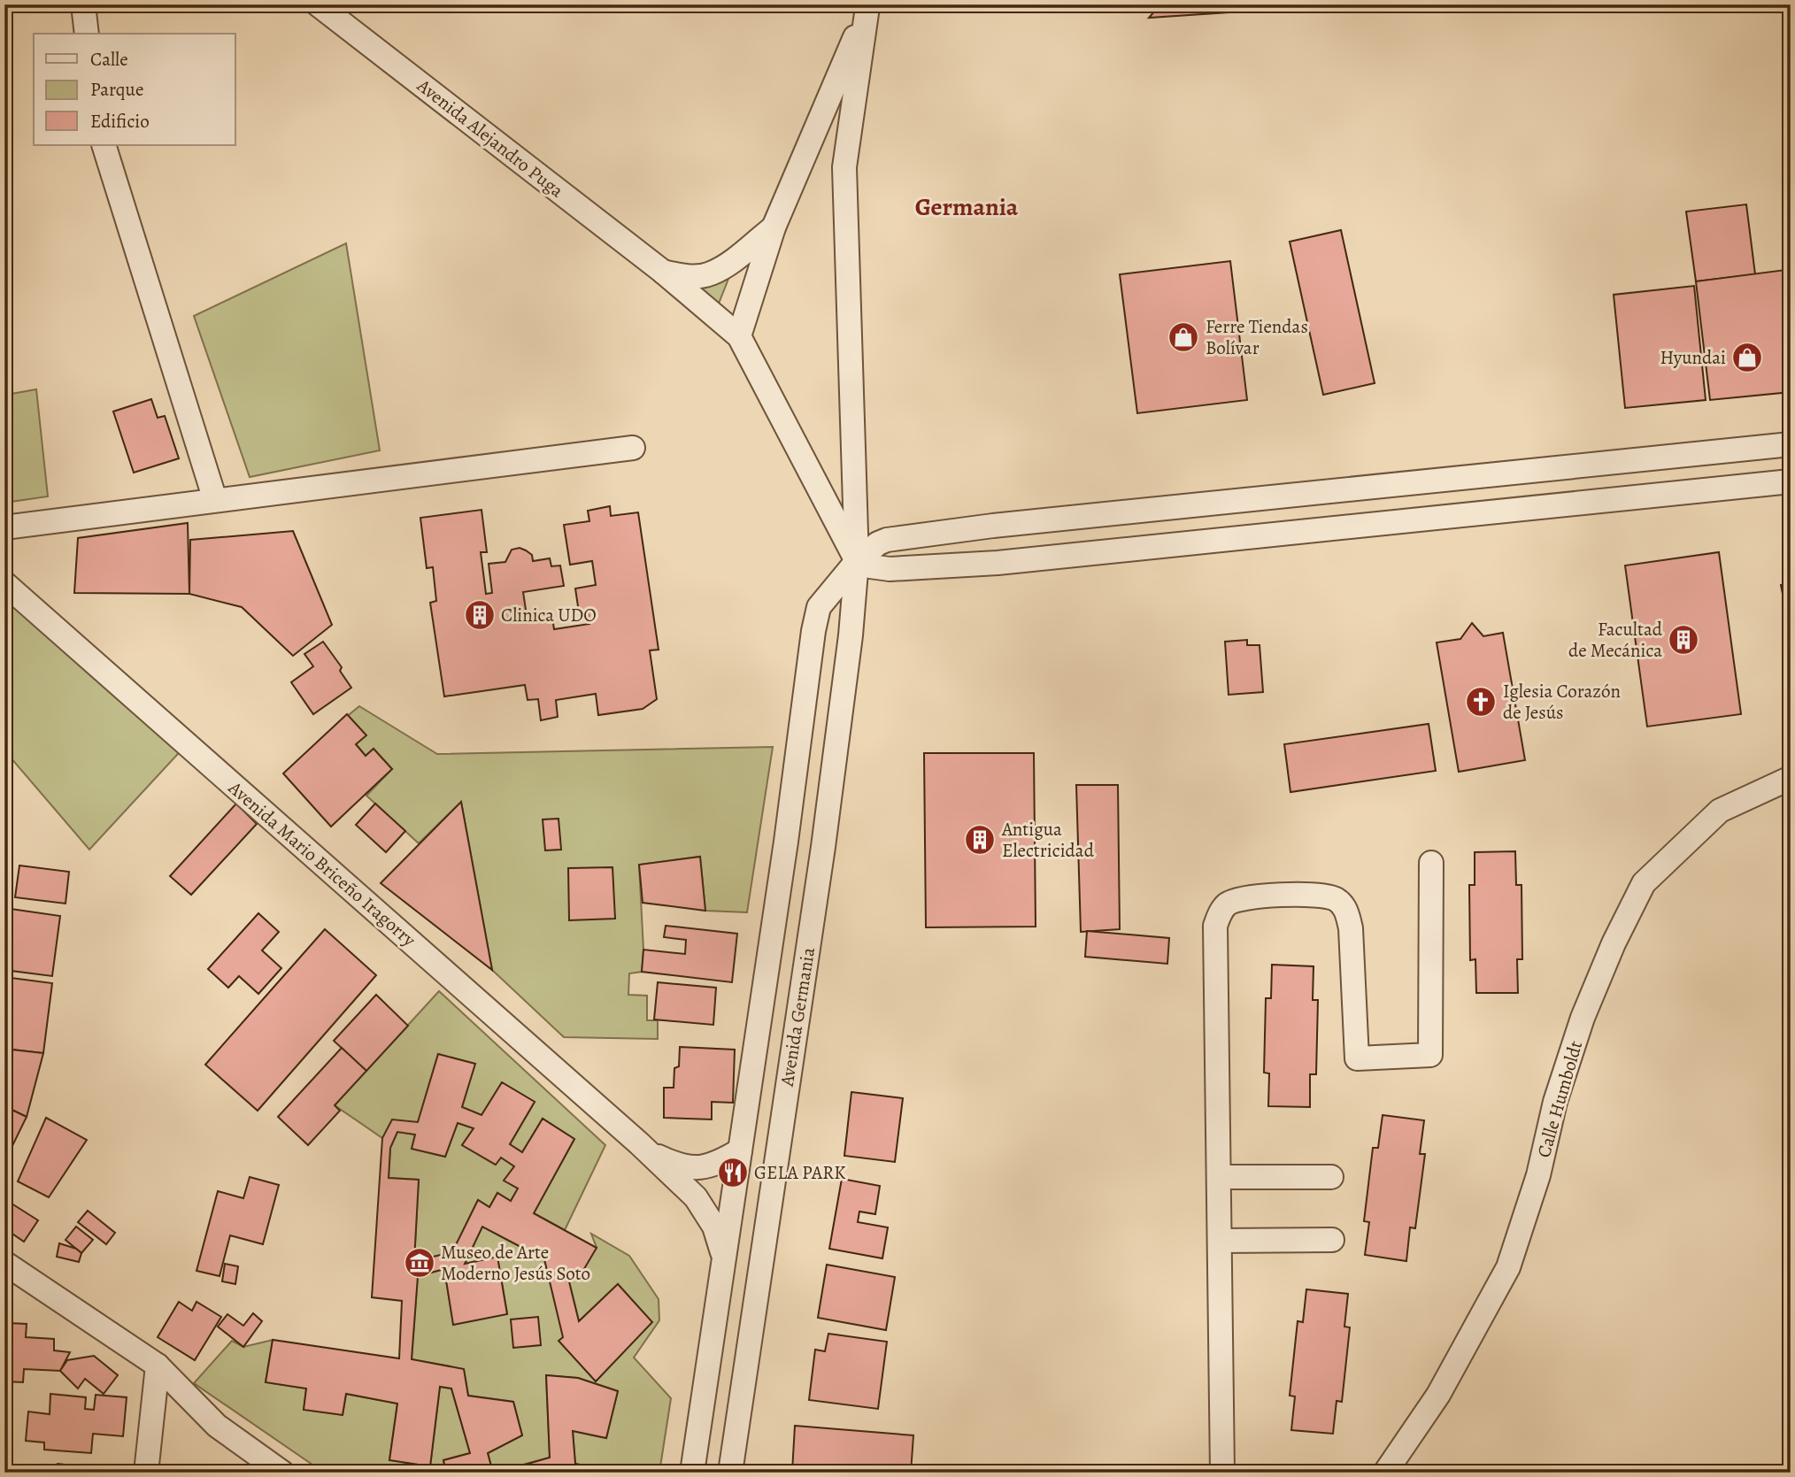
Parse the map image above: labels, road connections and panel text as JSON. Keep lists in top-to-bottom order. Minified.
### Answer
{"streets":{"street":["Avenida Alejandro Puga","Avenida Mario Briceño Iragorry","Avenida Germania","Calle Humboldt"]},"crossings":[["Avenida Mario Briceño Iragorry","Avenida Germania"]],"districts":["Germania"],"places":{"shop":["Ferre Tiendas Bolívar","Hyundai"],"building":["Clinica UDO","Facultad de Mecánica","Antigua Electricidad"],"church":["Iglesia Corazón de Jesús"],"restaurant":["GELA PARK"],"museum":["Museo de Arte Moderno Jesús Soto"]},"legend":["Calle","Parque","Edificio"]}
